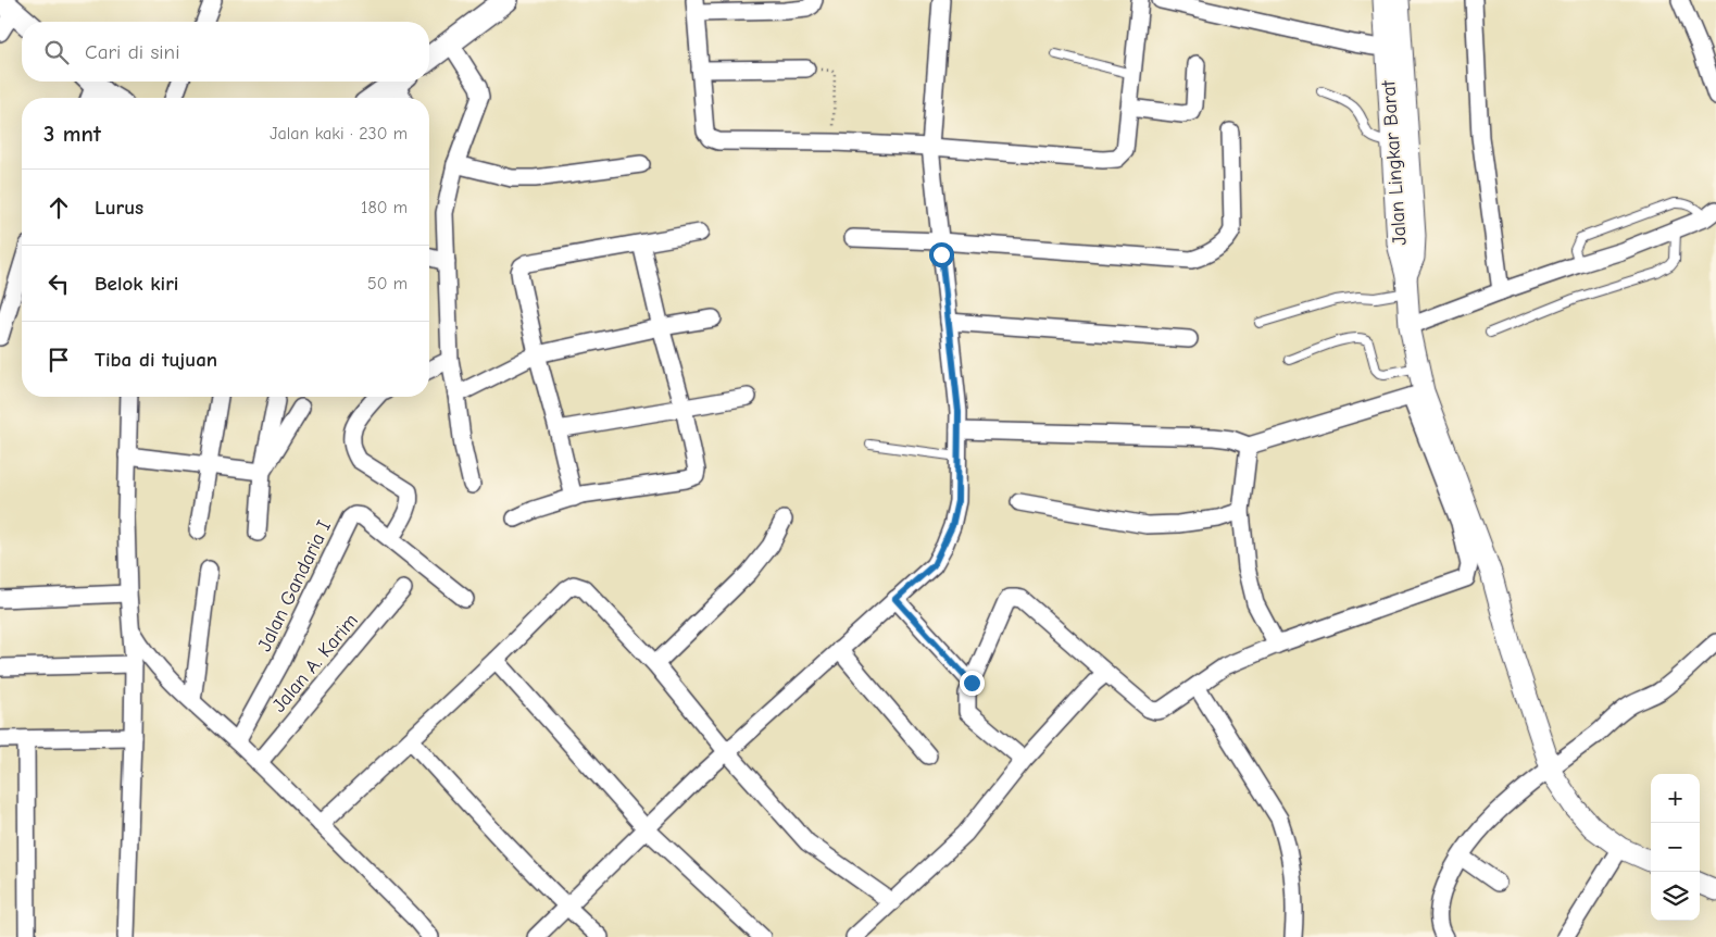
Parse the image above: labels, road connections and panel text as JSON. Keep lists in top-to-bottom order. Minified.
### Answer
{"streets":{"street":["Jalan Lingkar Barat","Jalan Gandaria I","Jalan A. Karim"]},"page":{"search":"Cari di sini","heading":["3 mnt","Jalan kaki · 230 m"],"list":[["Lurus","180 m"],["Belok kiri","50 m"],"Tiba di tujuan"],"map_buttons":["+","−"]}}
